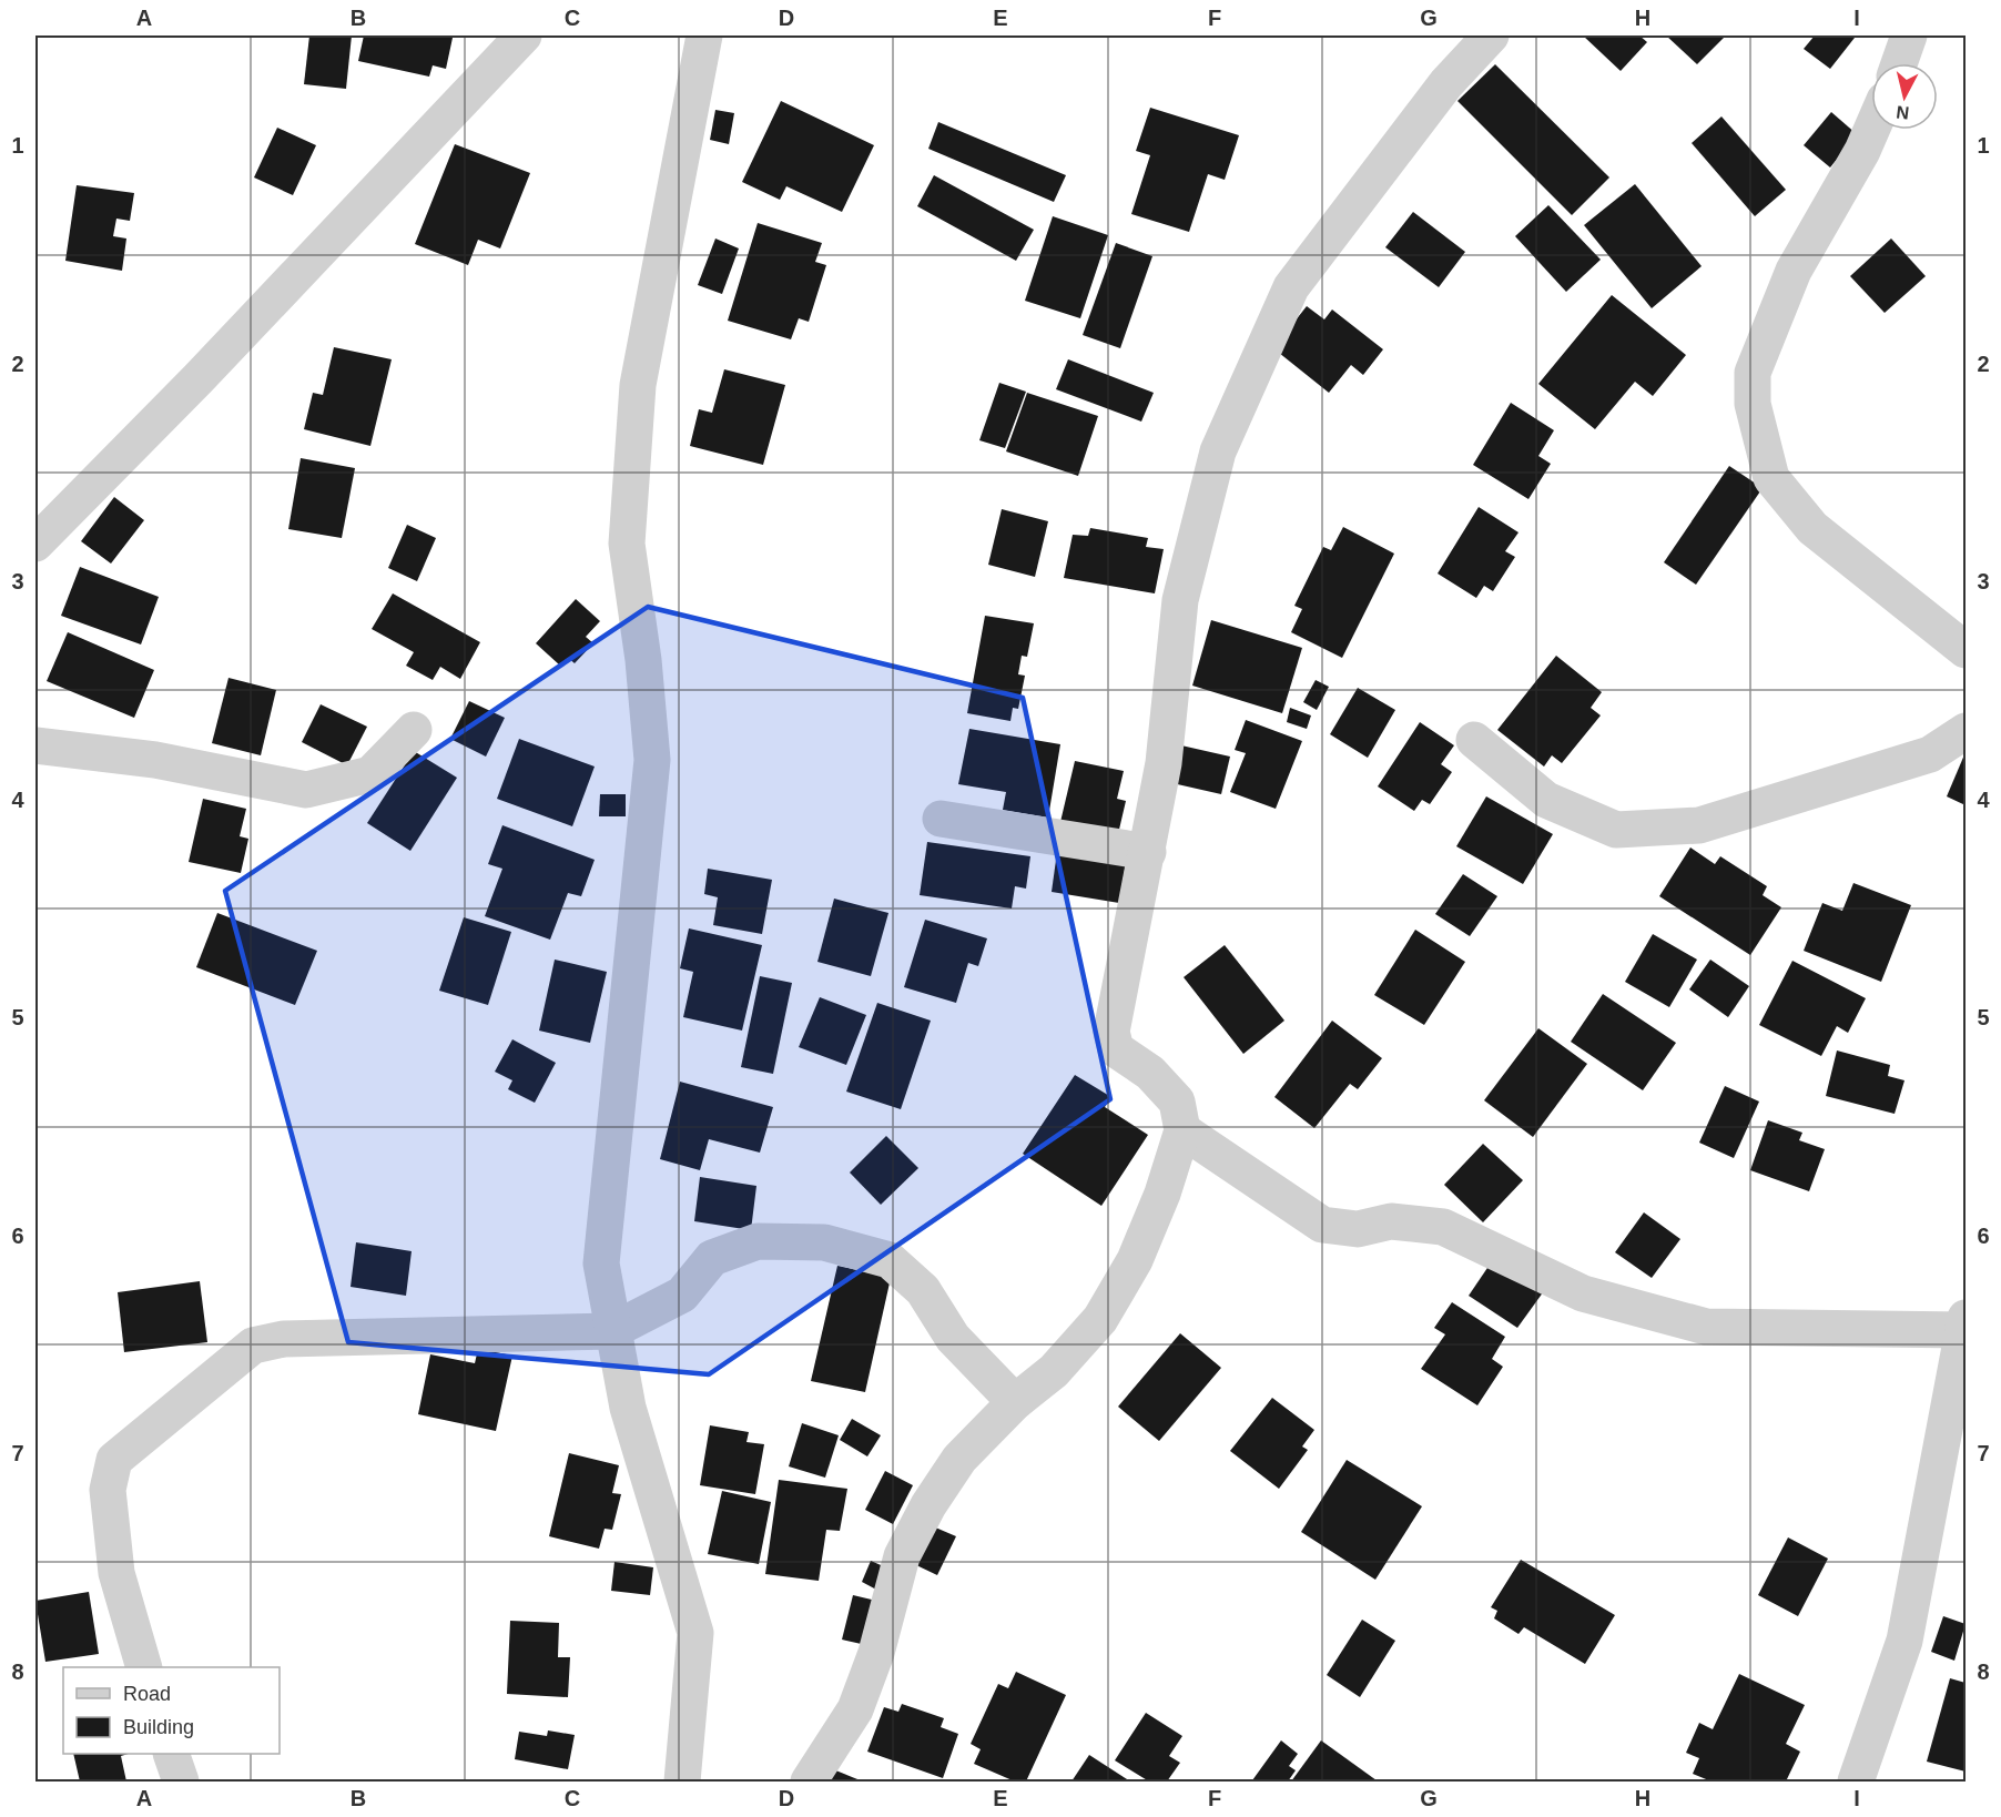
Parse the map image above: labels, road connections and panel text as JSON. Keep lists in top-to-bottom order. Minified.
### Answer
{"legend":["Road","Building"],"north":"bottom","grid":{"columns":["A","B","C","D","E","F","G","H","I"],"rows":["1","2","3","4","5","6","7","8"]}}
